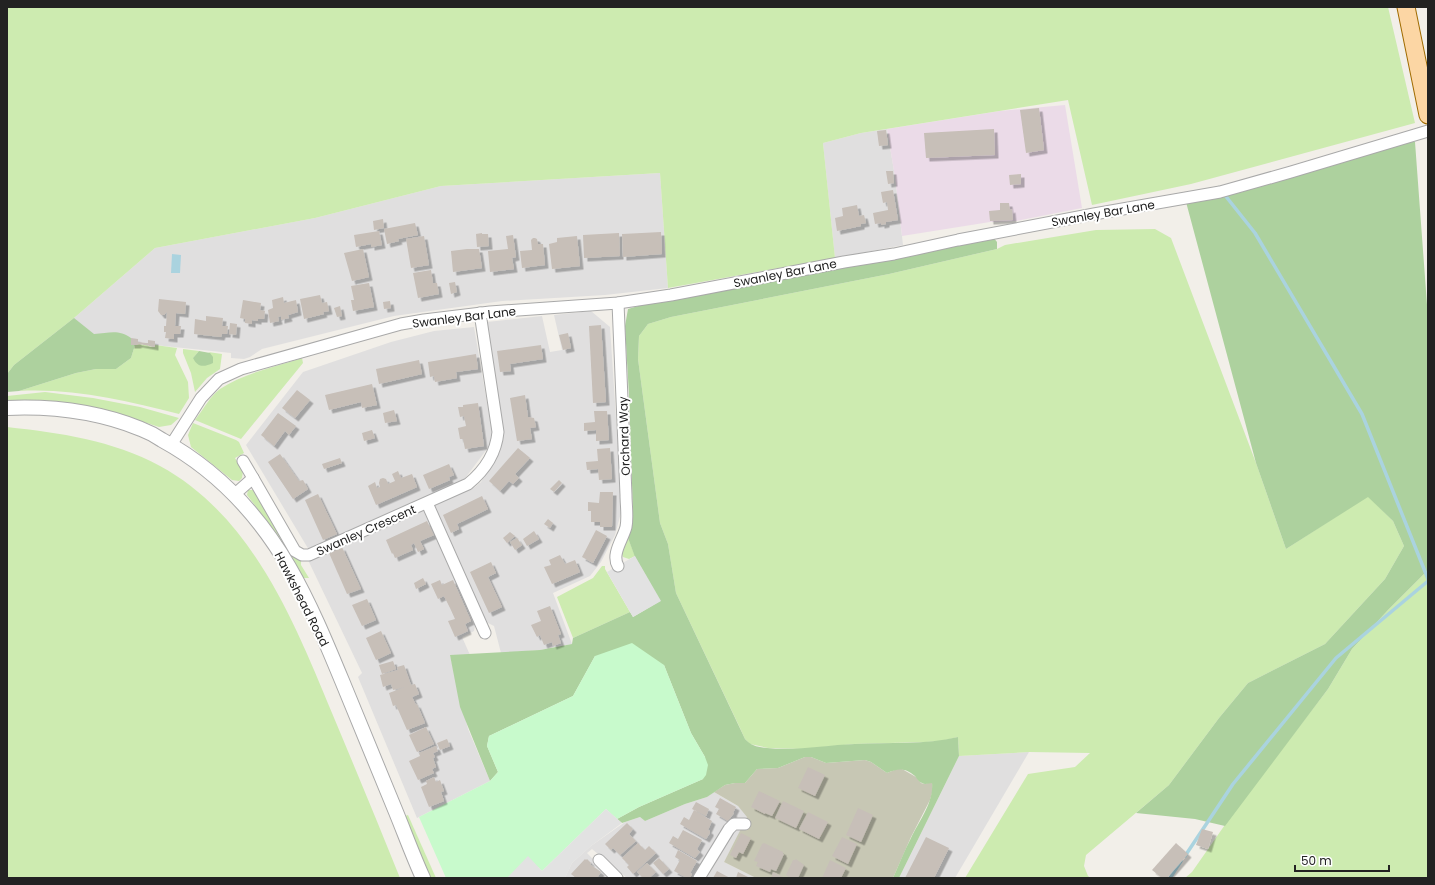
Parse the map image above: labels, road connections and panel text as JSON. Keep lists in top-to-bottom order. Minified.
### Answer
{"streets":{"street":["Swanley Bar Lane","Orchard Way","Swanley Crescent","Hawkshead Road"]},"crossings":[["Swanley Bar Lane","Orchard Way"],["Swanley Bar Lane","Swanley Crescent"],["Swanley Bar Lane","Hawkshead Road"]],"scale_bar":"50 m"}
